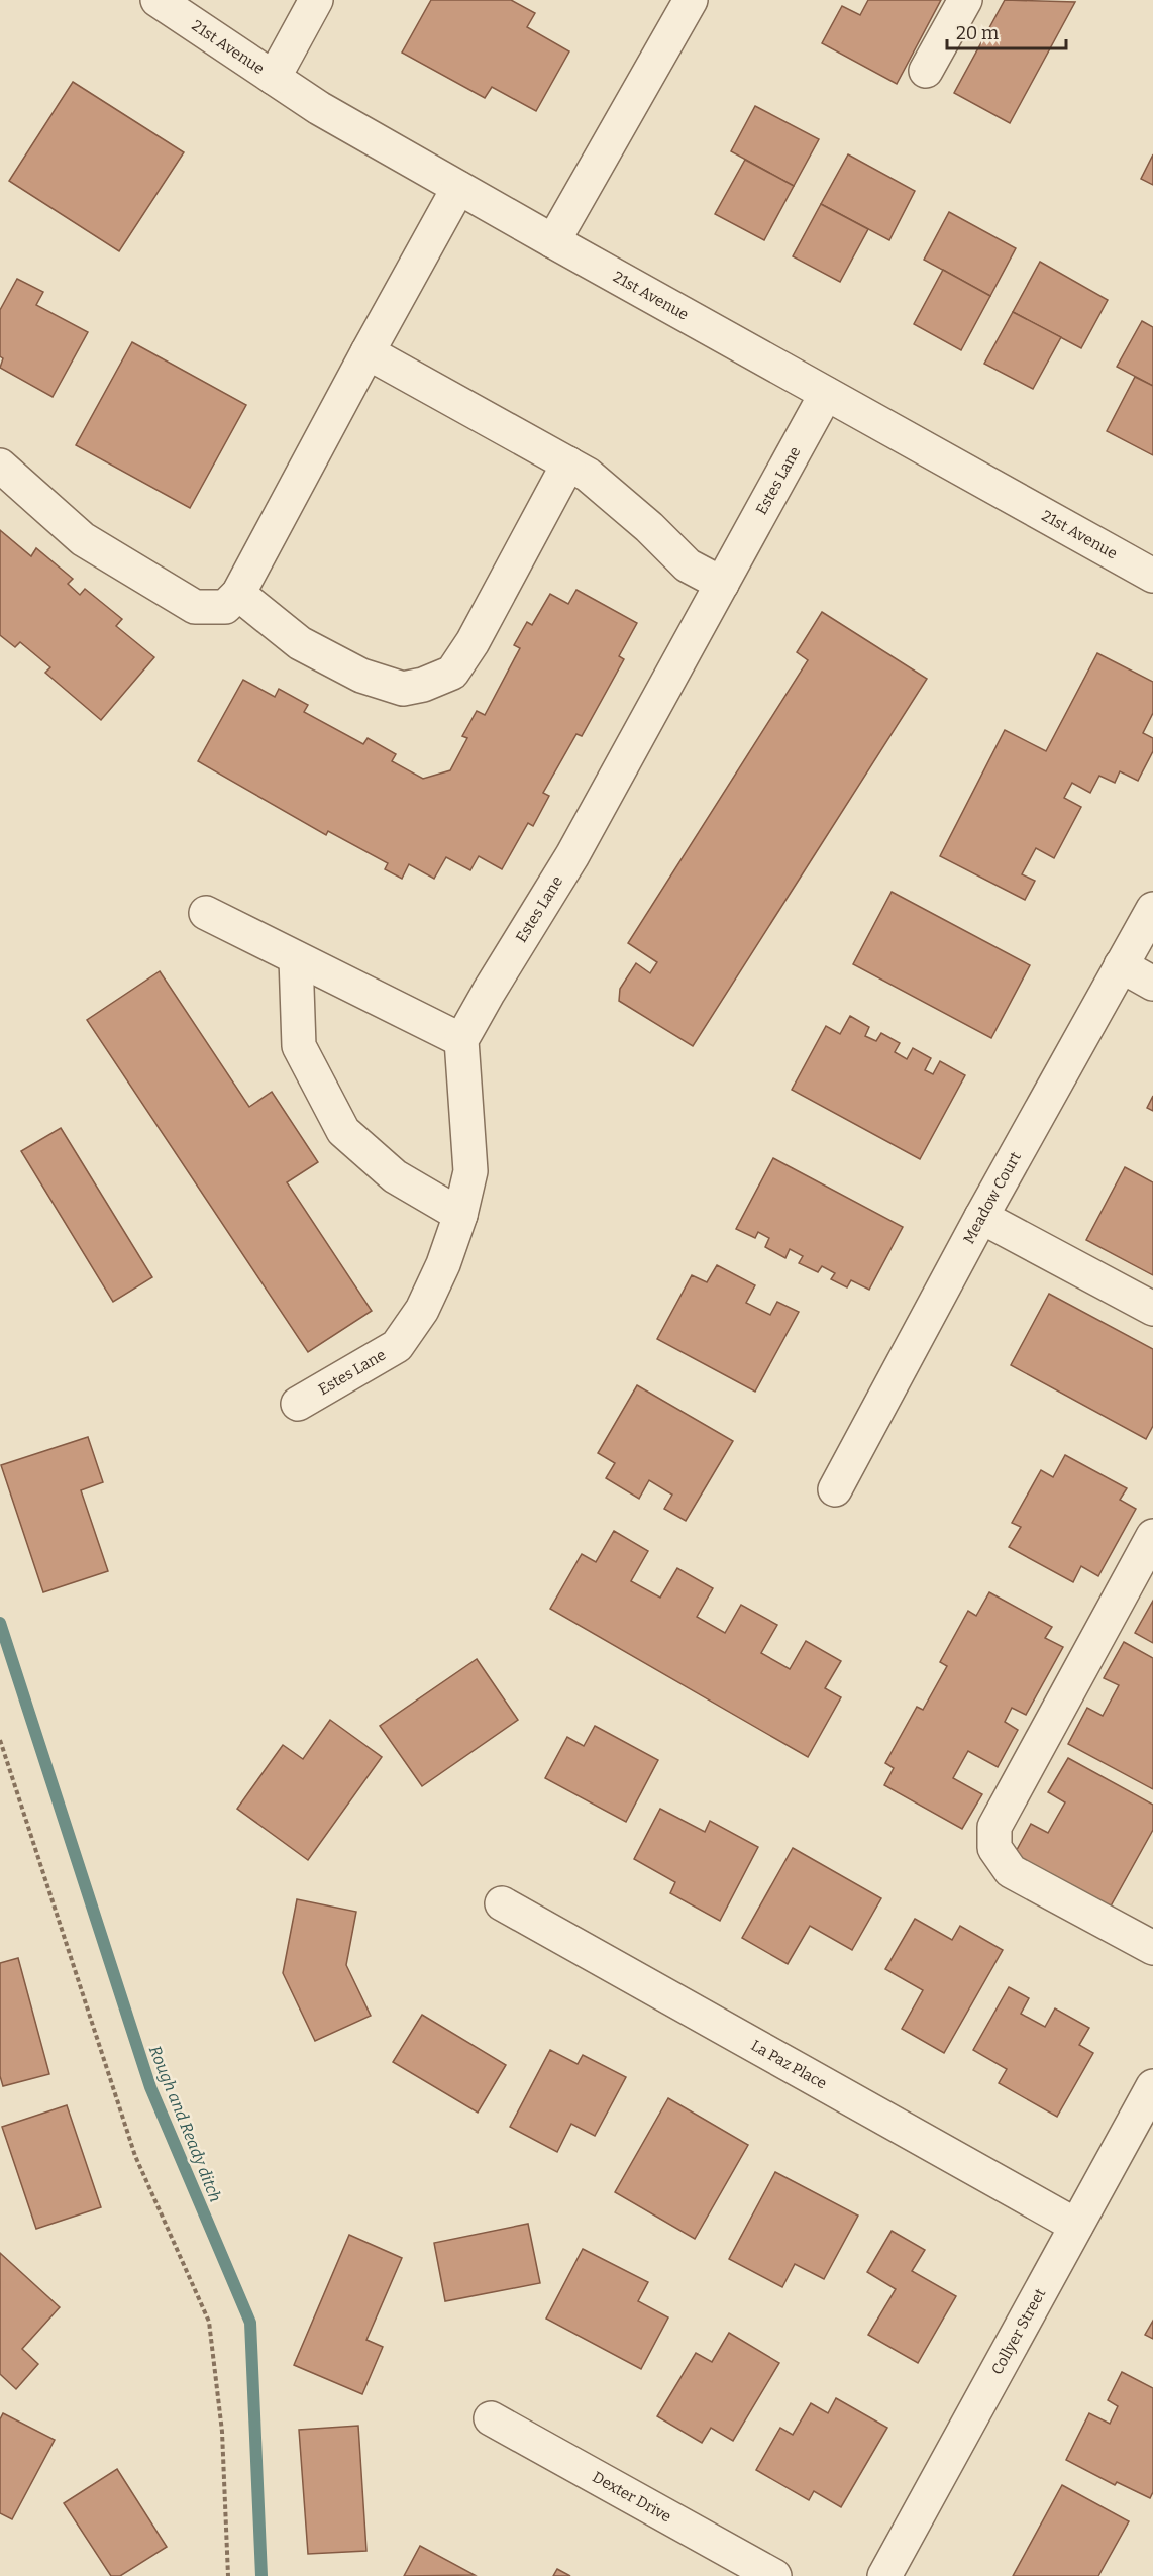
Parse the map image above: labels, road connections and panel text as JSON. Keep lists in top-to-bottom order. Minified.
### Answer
{"streets":{"street":["21st Avenue","Estes Lane","Meadow Court","La Paz Place","Collyer Street","Dexter Drive"]},"crossings":[["21st Avenue","Estes Lane"],["La Paz Place","Collyer Street"]],"water":["Rough and Ready ditch"],"scale_bar":"20 m"}
